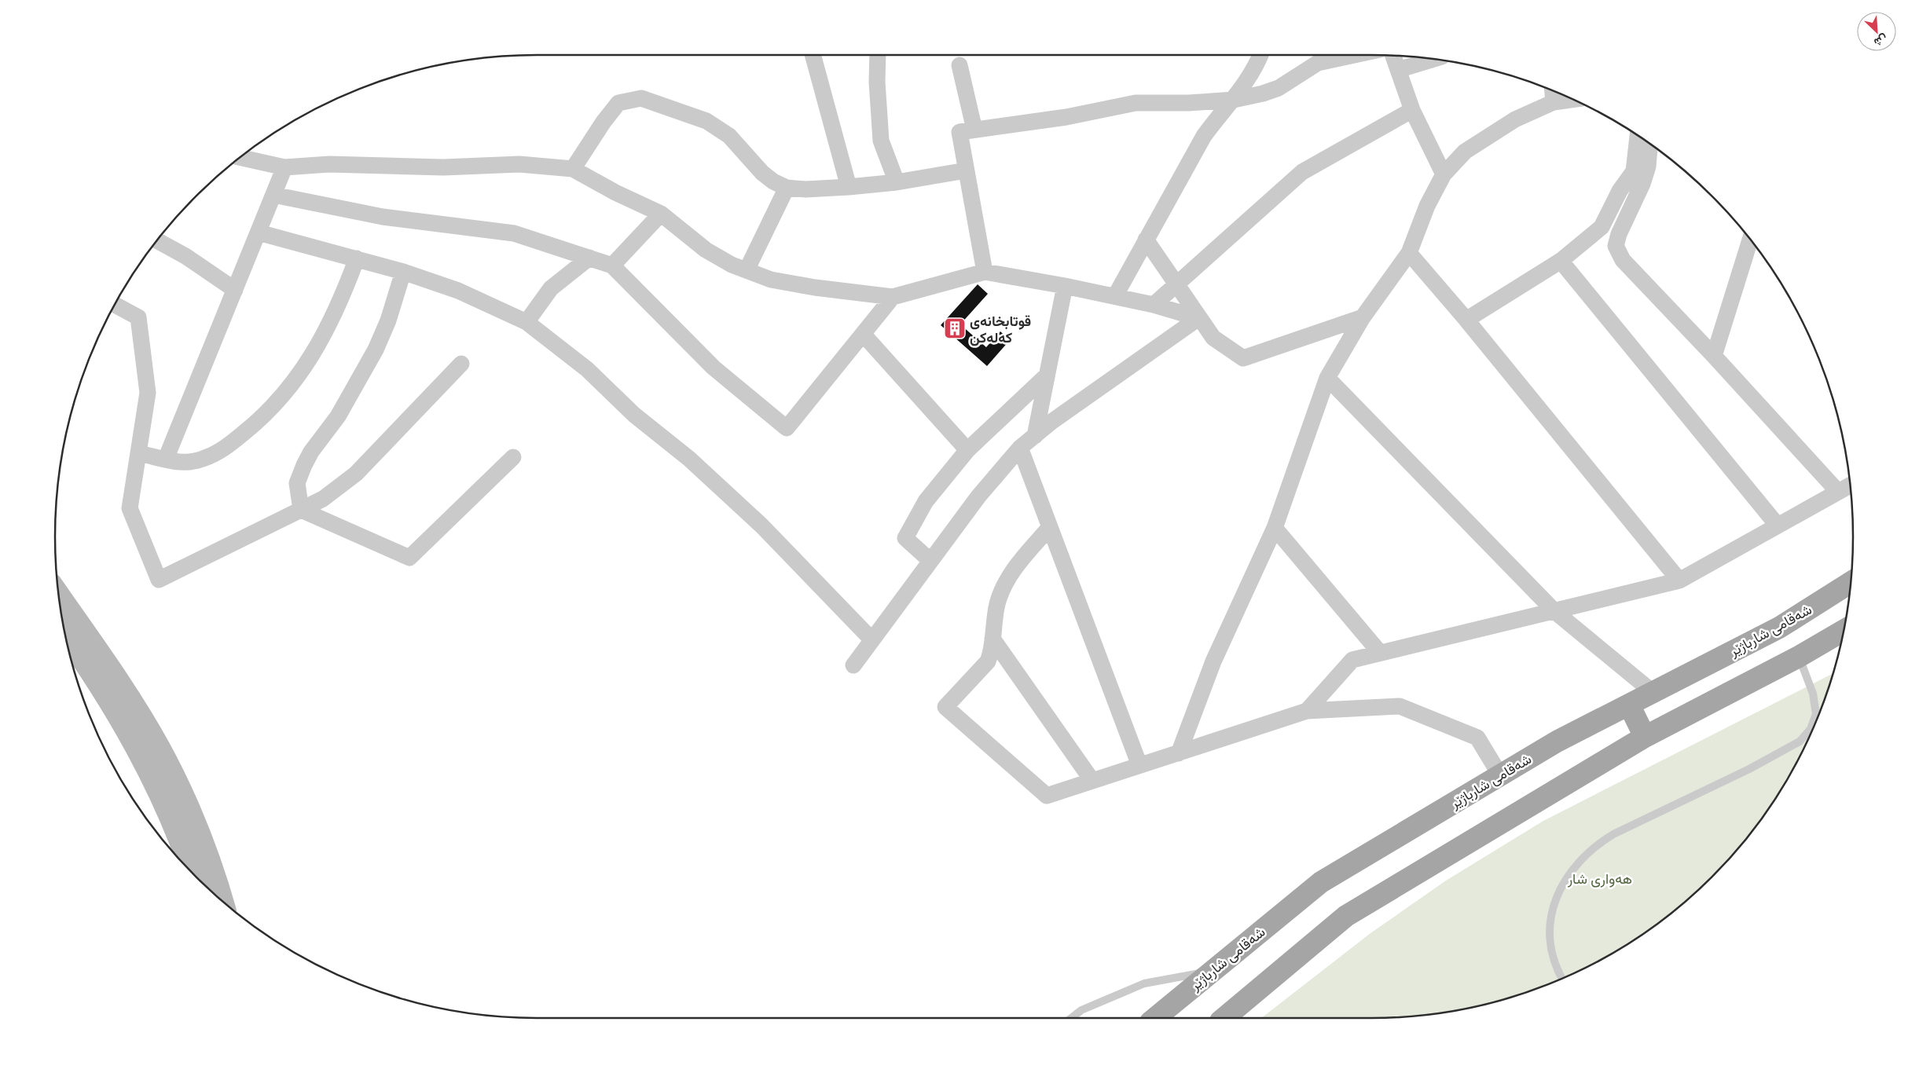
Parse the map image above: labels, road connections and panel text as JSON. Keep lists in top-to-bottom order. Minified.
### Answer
{"streets":{"main road":["شەقامی شارباژێر"]},"parks":["هەواری شار"],"places":{"building":["قوتابخانەی کەلەکن"]},"north":"bottom right"}
